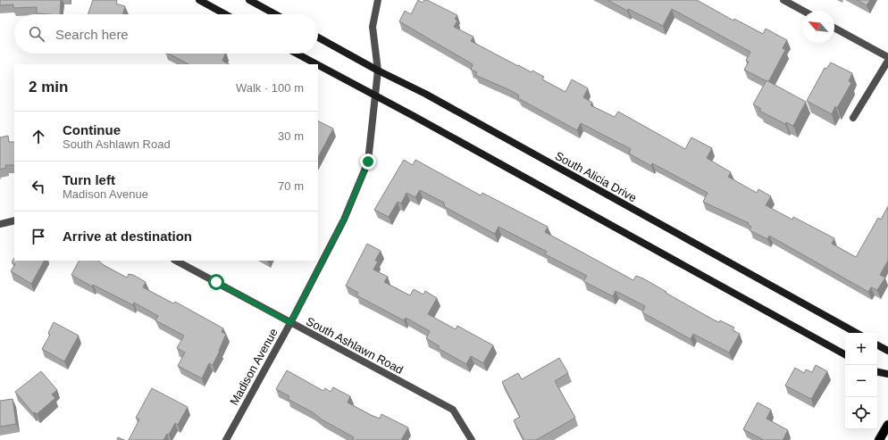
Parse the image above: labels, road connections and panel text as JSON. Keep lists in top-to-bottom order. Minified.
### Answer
{"streets":{"main road":["South Alicia Drive"],"street":["South Ashlawn Road","Madison Avenue"]},"crossings":[["South Alicia Drive","Madison Avenue"],["South Ashlawn Road","Madison Avenue"]],"north":"top left","page":{"search":"Search here","heading":["2 min","Walk · 100 m"],"list":[["Continue","South Ashlawn Road","30 m"],["Turn left","Madison Avenue","70 m"],"Arrive at destination"],"map_buttons":["+","−"]}}
